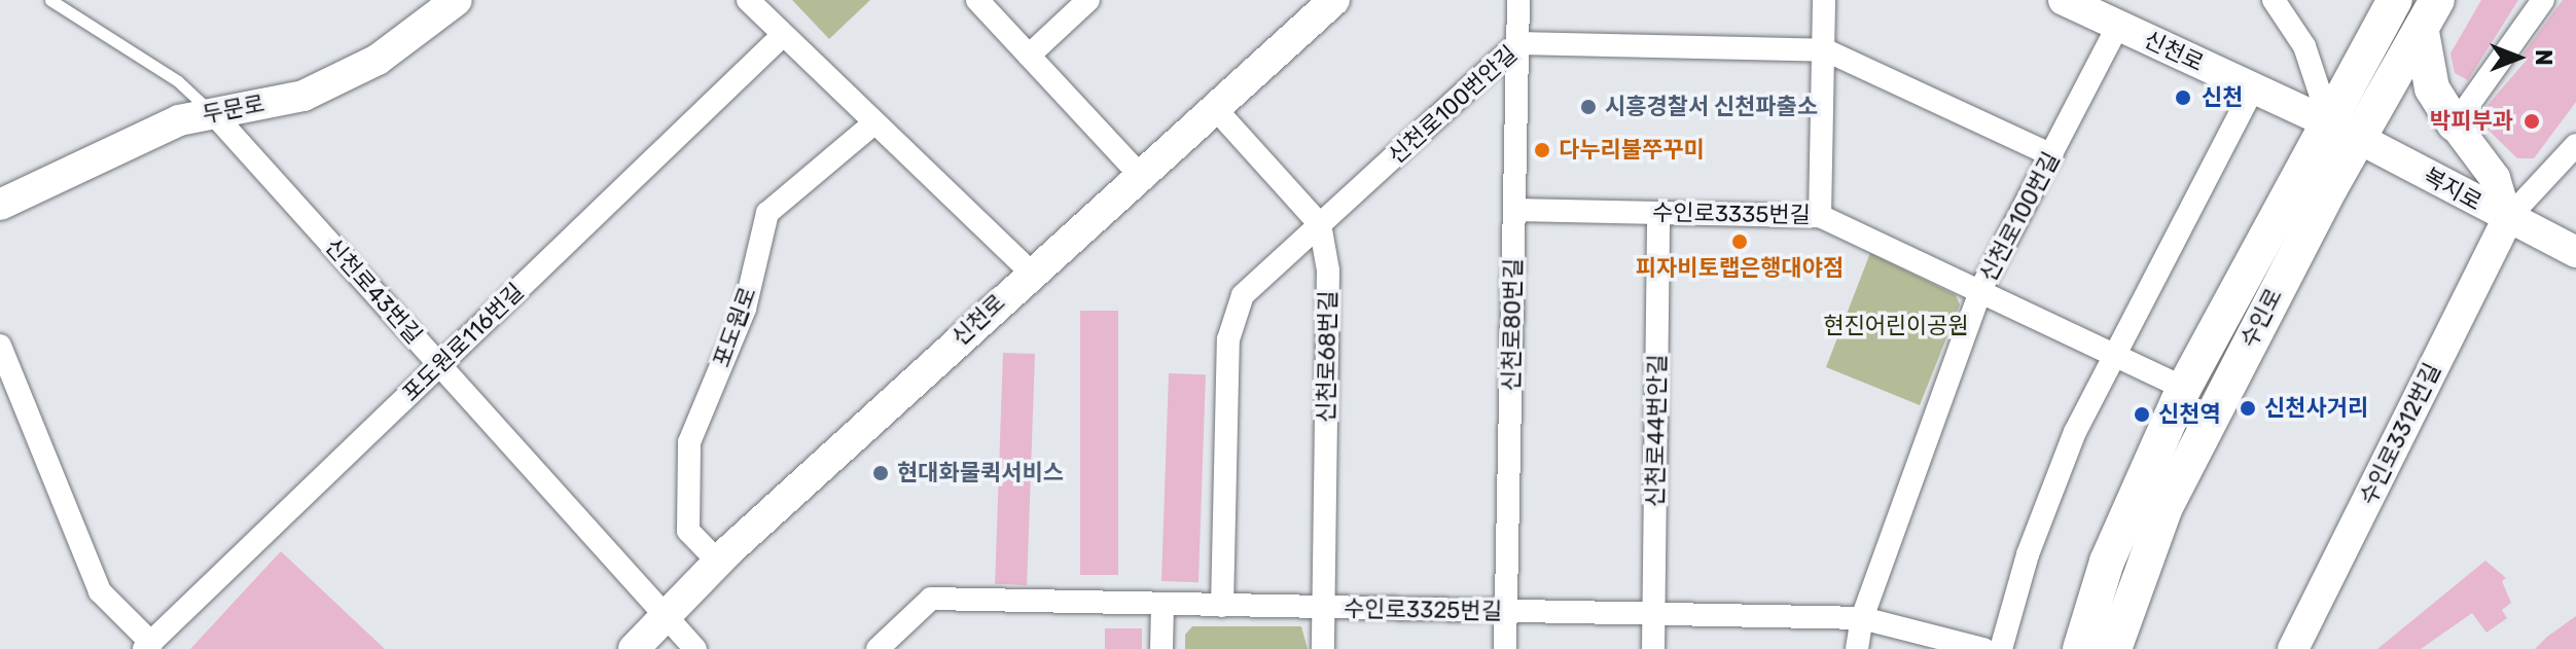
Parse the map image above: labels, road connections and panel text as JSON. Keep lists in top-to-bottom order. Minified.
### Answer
{"streets":{"main road":["수인로"],"street":["신천로","신천로100번안길","두문로","복지로","수인로3335번길","신천로100번길","신천로43번길","신천로80번길","포도원로","포도원로116번길","신천로68번길","신천로44번안길","수인로3312번길","수인로3325번길"]},"crossings":[["신천로","복지로"],["신천로","신천로100번길"],["신천로","신천로43번길"],["신천로","수인로"],["신천로","포도원로"],["신천로100번안길","신천로100번길"],["신천로100번안길","신천로80번길"],["신천로100번안길","신천로68번길"],["신천로100번안길","수인로3325번길"],["두문로","신천로43번길"],["복지로","수인로"],["복지로","수인로3312번길"],["수인로3335번길","신천로100번길"],["수인로3335번길","수인로"],["수인로3335번길","신천로80번길"],["수인로3335번길","신천로44번안길"],["신천로100번길","수인로3325번길"],["신천로43번길","포도원로116번길"],["신천로80번길","수인로3325번길"],["신천로68번길","수인로3325번길"],["신천로44번안길","수인로3325번길"]],"parks":["현진어린이공원"],"places":["신천","시흥경찰서 신천파출소","박피부과","다누리불쭈꾸미","피자비토랩은행대야점","신천사거리","신천역","현대화물퀵서비스"],"north":"right"}
